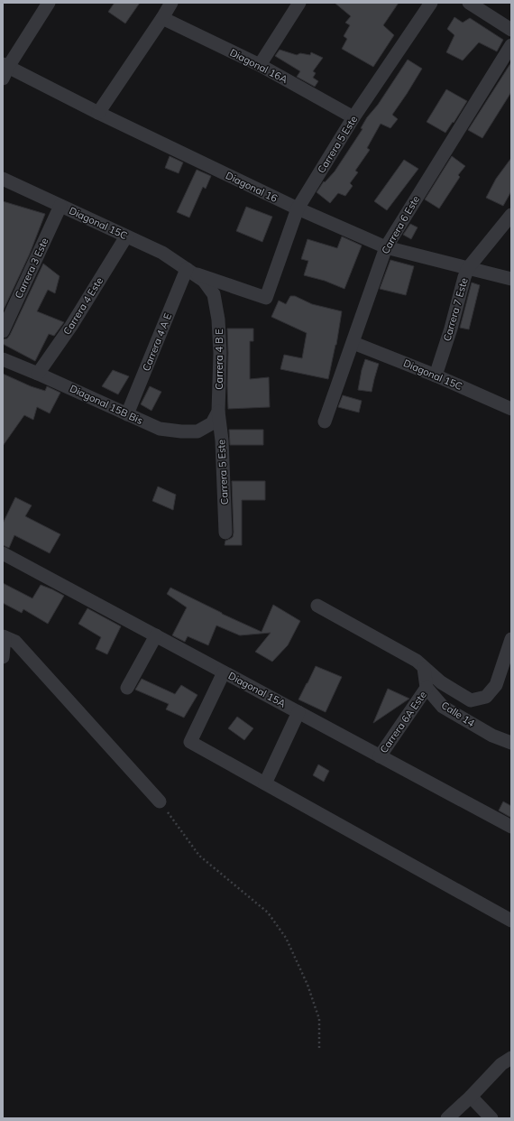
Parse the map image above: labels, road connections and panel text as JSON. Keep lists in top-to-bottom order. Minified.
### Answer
{"streets":{"street":["Diagonal 16A","Carrera 5 Este","Diagonal 16","Diagonal 15C","Carrera 6 Este","Carrera 3 Este","Carrera 4 Este","Carrera 7 Este","Carrera 4 A E","Carrera 4 B E","Diagonal 15B Bis","Diagonal 15A","Calle 14","Carrera 6A Este"]},"crossings":[["Diagonal 16A","Carrera 5 Este"],["Carrera 5 Este","Diagonal 16"],["Carrera 5 Este","Diagonal 15C"],["Carrera 5 Este","Carrera 4 B E"],["Carrera 5 Este","Diagonal 15B Bis"],["Diagonal 16","Carrera 6 Este"],["Diagonal 16","Carrera 7 Este"],["Diagonal 15C","Carrera 6 Este"],["Diagonal 15C","Carrera 3 Este"],["Diagonal 15C","Carrera 4 Este"],["Diagonal 15C","Carrera 7 Este"],["Diagonal 15C","Carrera 4 A E"],["Diagonal 15C","Carrera 4 B E"],["Carrera 4 Este","Diagonal 15B Bis"],["Carrera 4 A E","Diagonal 15B Bis"],["Carrera 4 B E","Diagonal 15B Bis"],["Diagonal 15A","Carrera 6A Este"],["Calle 14","Carrera 6A Este"]]}
